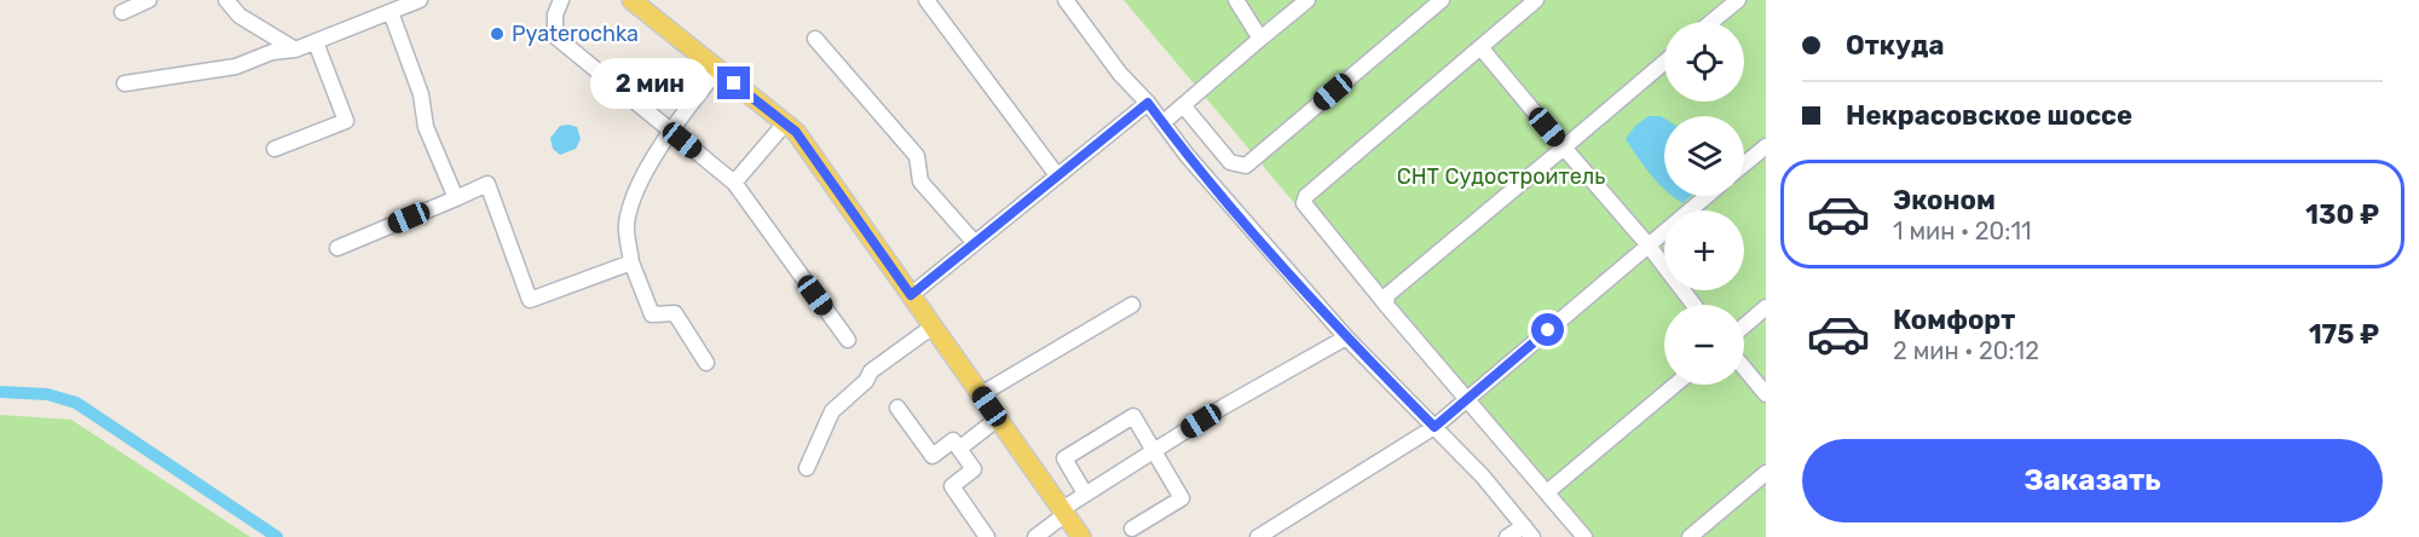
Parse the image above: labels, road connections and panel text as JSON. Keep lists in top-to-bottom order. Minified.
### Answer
{"parks":["СНТ Судостроитель"],"places":["Pyaterochka"],"page":{"banner":["Откуда","Некрасовское шоссе"],"map_buttons":["+","−"],"bubble":"2 мин","list":[{"name":"Эконом","note":"1 мин · 20:11","value":"130 ₽"},{"name":"Комфорт","note":"2 мин · 20:12","value":"175 ₽"}],"buttons":"Заказать"}}
